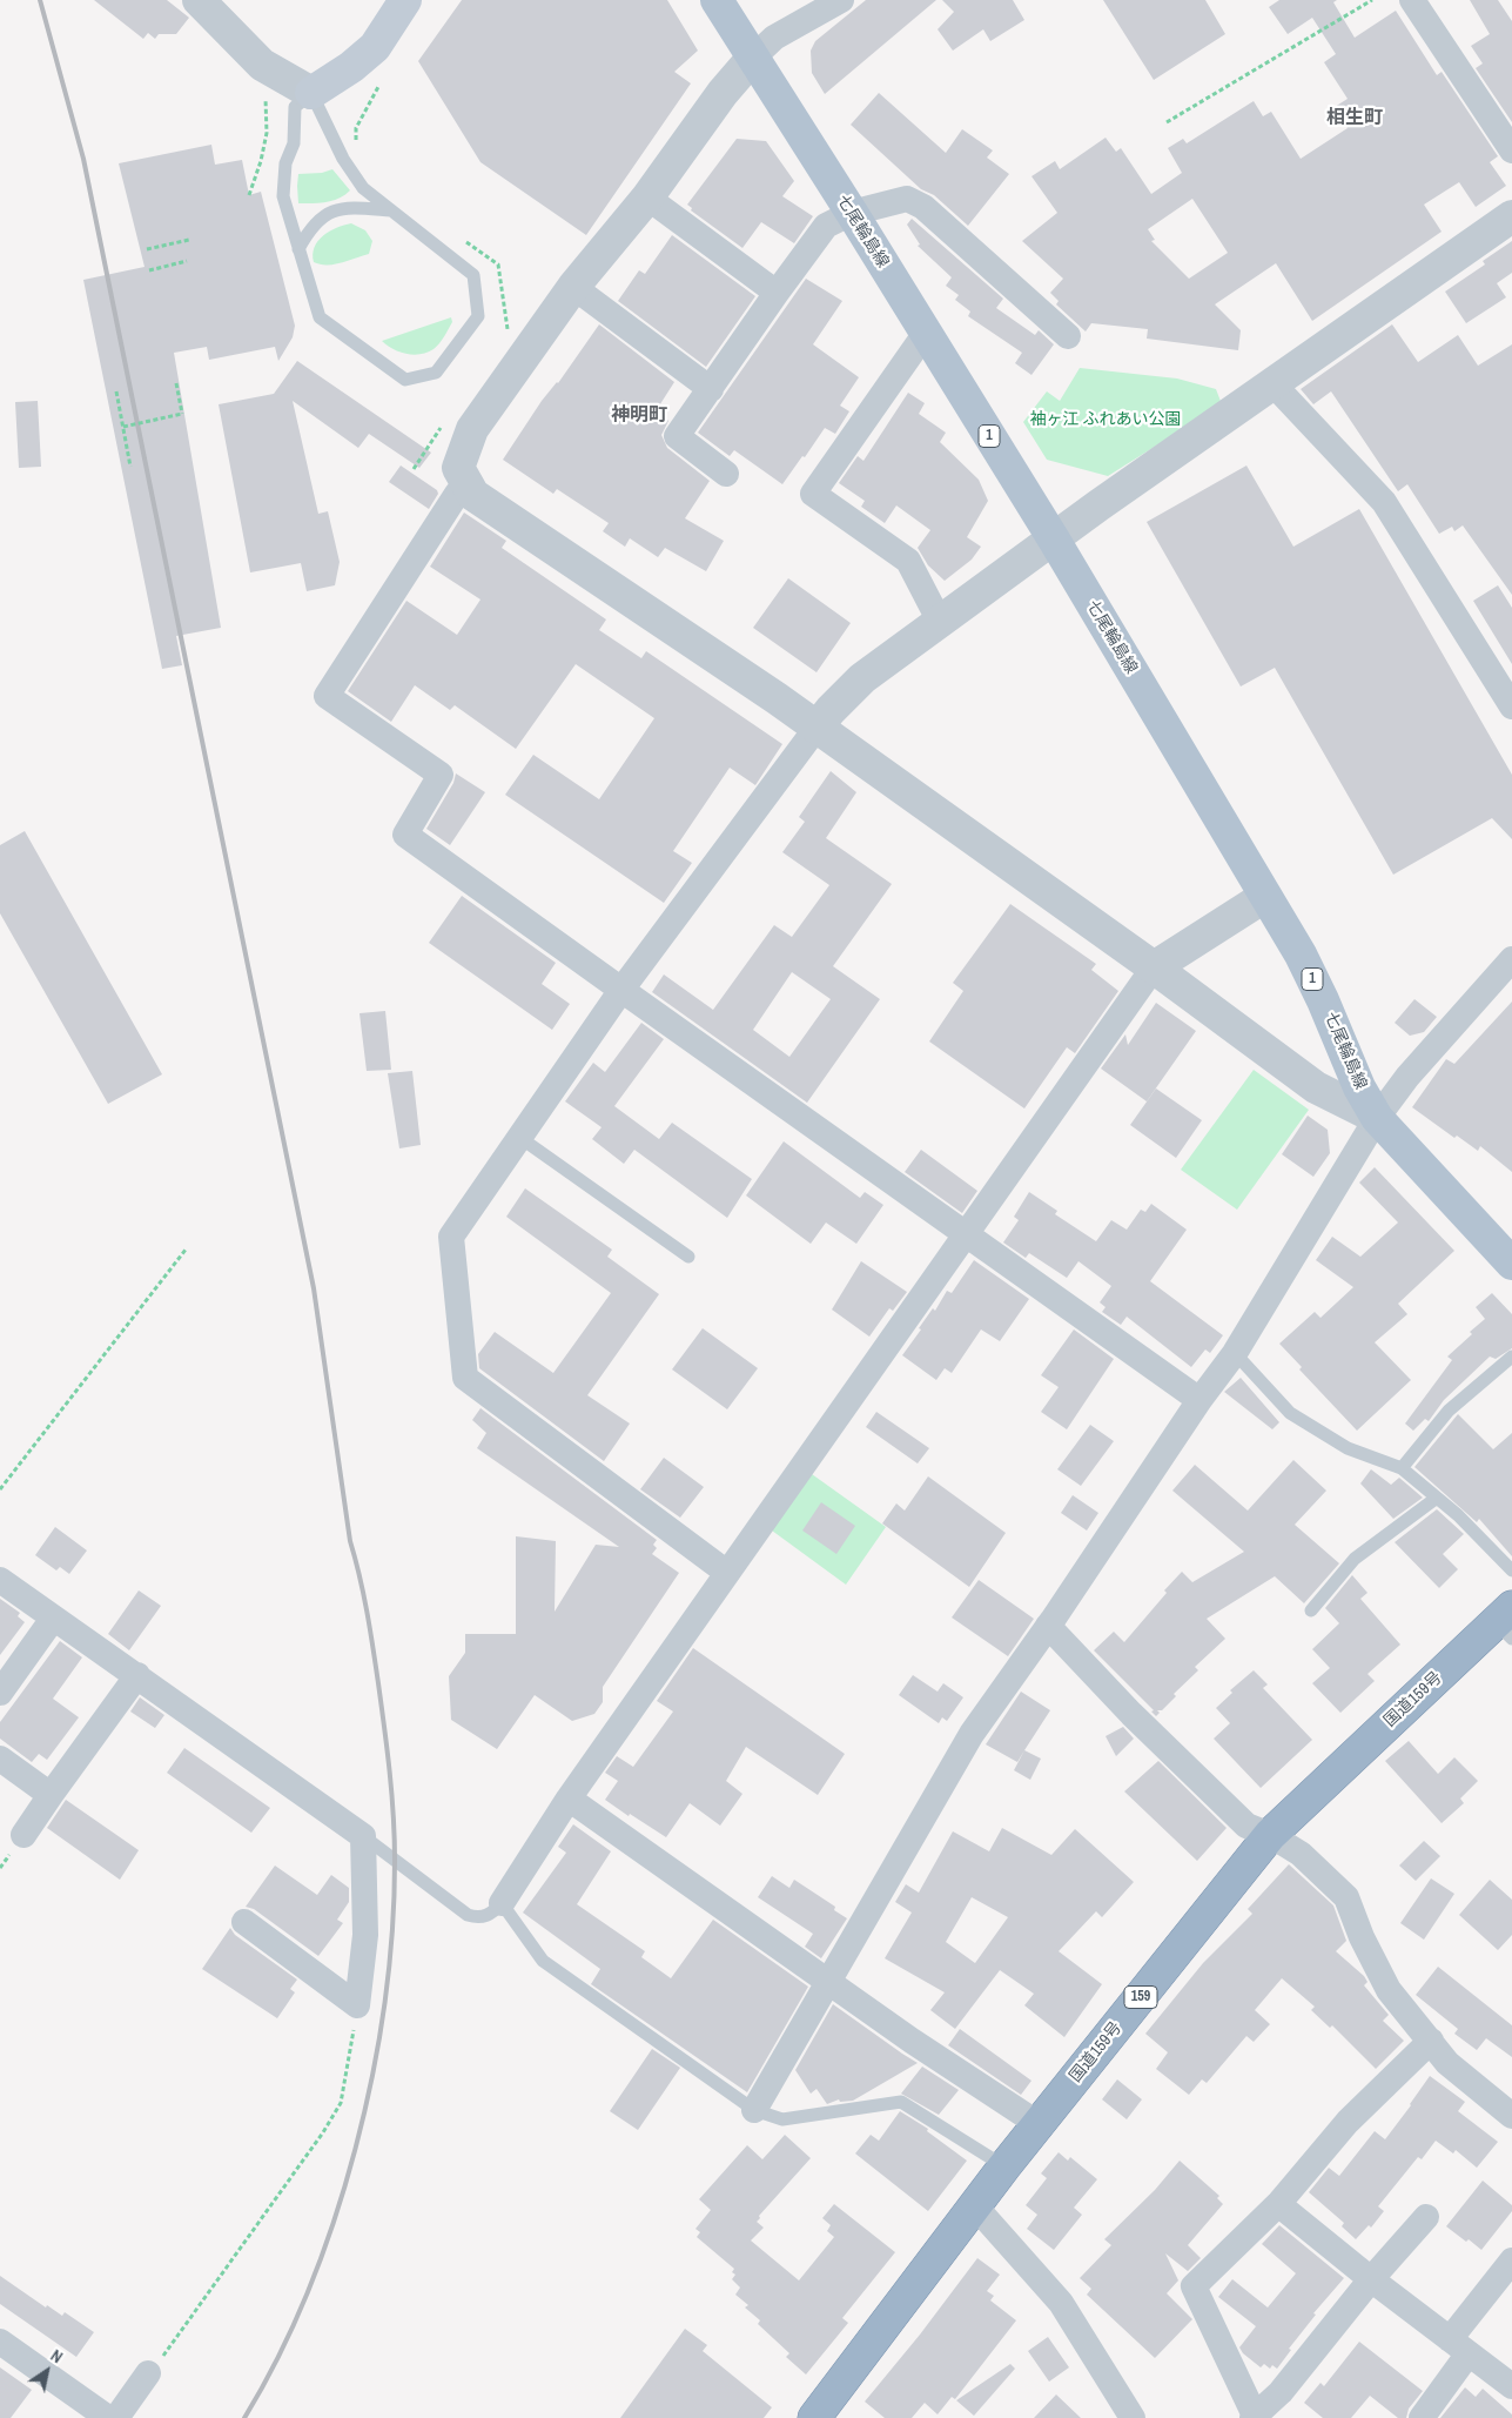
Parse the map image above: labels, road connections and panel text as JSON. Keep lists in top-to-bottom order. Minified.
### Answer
{"streets":{"highway":["国道159号","159"],"main road":["七尾輪島線","1"]},"districts":["相生町","神明町"],"parks":["袖ヶ江 ふれあい公園"],"north":"top right"}
